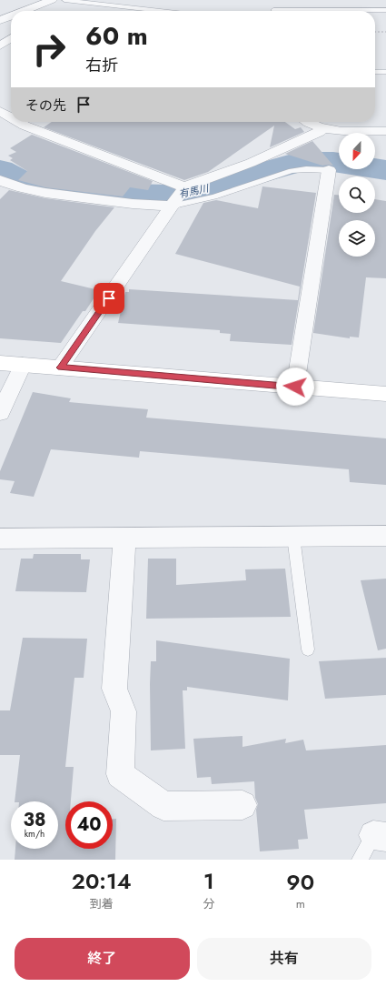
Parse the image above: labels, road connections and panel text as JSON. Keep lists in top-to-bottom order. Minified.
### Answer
{"water":["有馬川"],"north":"bottom","page":{"turn":["60 m","右折"],"then":"その先","speed":"38 km/h","limit":"40","eta":["20:14","到着","1","分","90","m"],"buttons":["終了","共有"]}}
